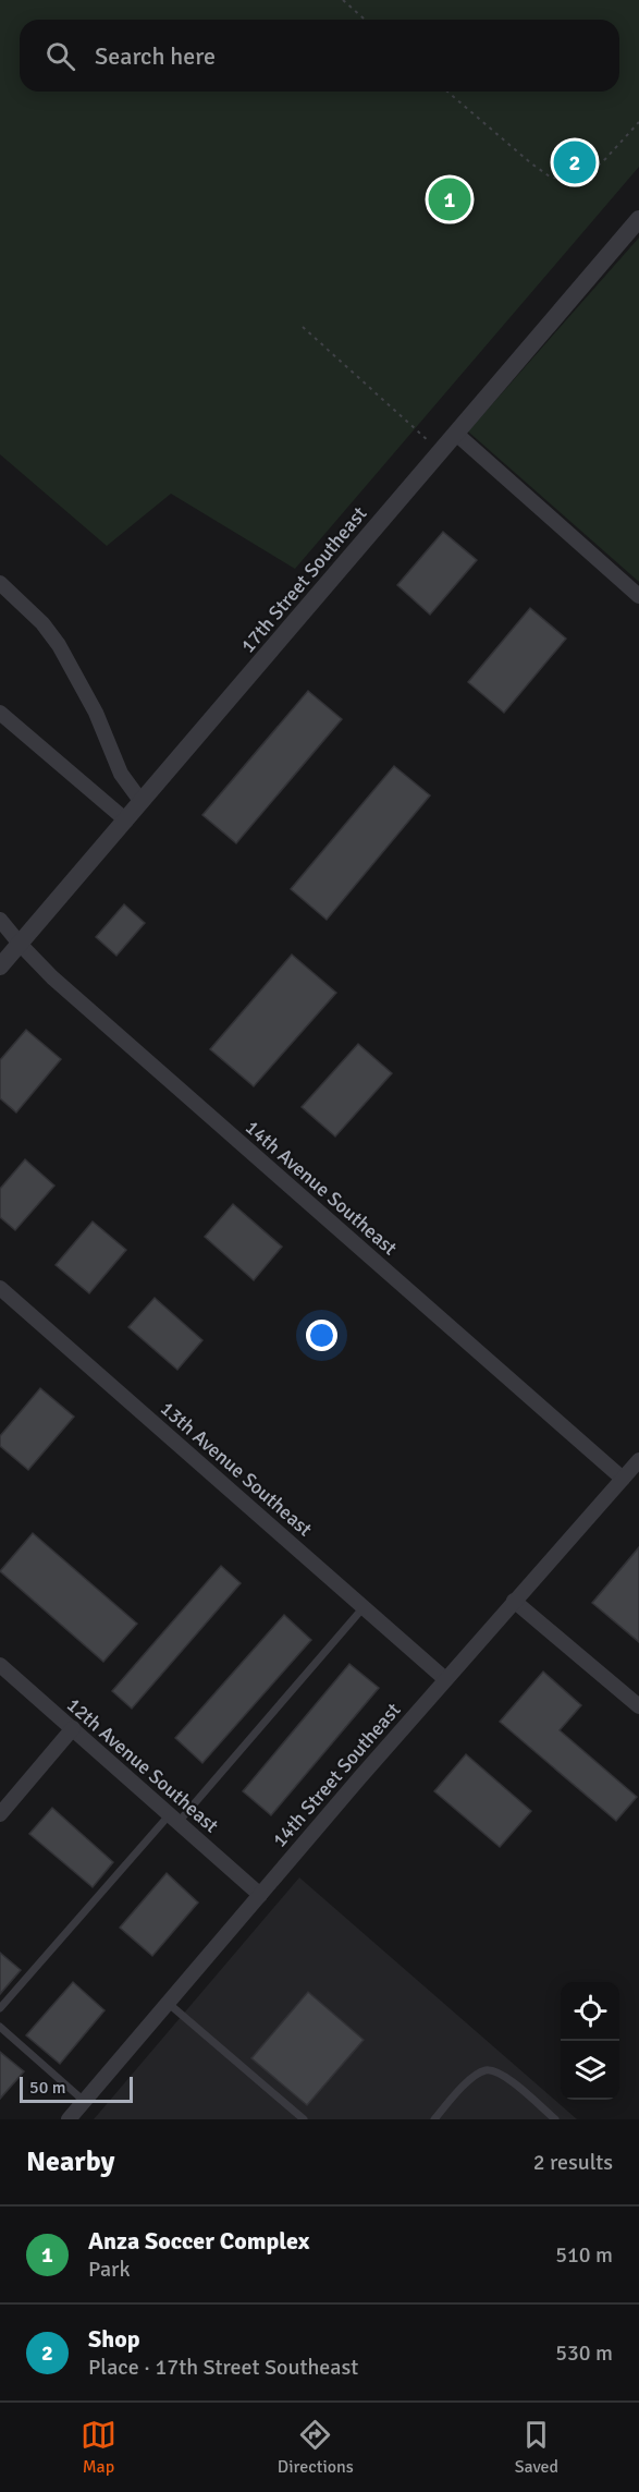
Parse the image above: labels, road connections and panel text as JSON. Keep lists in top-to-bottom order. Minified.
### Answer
{"streets":{"street":["17th Street Southeast","14th Avenue Southeast","13th Avenue Southeast","12th Avenue Southeast","14th Street Southeast"]},"crossings":[["17th Street Southeast","14th Avenue Southeast"],["14th Avenue Southeast","14th Street Southeast"],["13th Avenue Southeast","14th Street Southeast"],["12th Avenue Southeast","14th Street Southeast"]],"scale_bar":"50 m","page":{"search":"Search here","pins":["2","1"],"scale":"50 m","heading":["Nearby","2 results"],"list":[{"mark":"1","name":"Anza Soccer Complex","note":"Park","value":"510 m"},{"mark":"2","name":"Shop","note":"Place · 17th Street Southeast","value":"530 m"}],"nav":["Map","Directions","Saved"]}}
